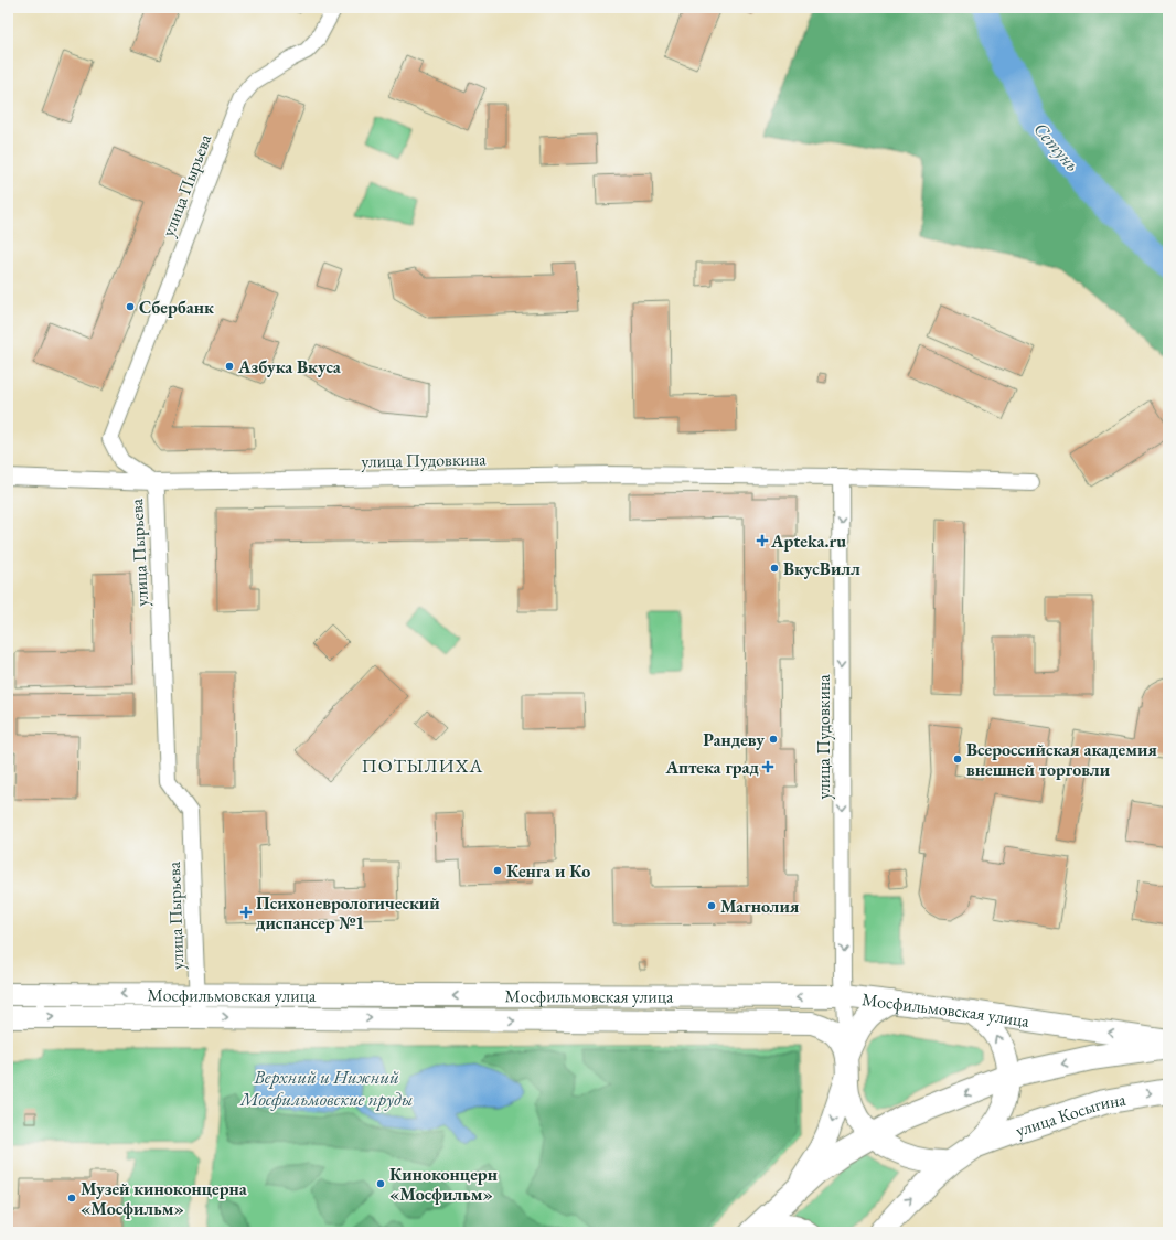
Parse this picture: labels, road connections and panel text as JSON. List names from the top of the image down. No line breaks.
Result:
{"streets":{"main road":["Мосфильмовская улица","улица Косыгина"],"street":["улица Пырьева","улица Пудовкина"]},"crossings":[["улица Пырьева","улица Пудовкина"],["улица Пырьева","Мосфильмовская улица"],["улица Пудовкина","Мосфильмовская улица"],["Мосфильмовская улица","улица Косыгина"]],"districts":["ПОТЫЛИХА"],"water":["Сетунь","Верхний и Нижний Мосфильмовские пруды"],"places":{"other":["Сбербанк","Азбука Вкуса","ВкусВилл","Рандеву","Всероссийская академия внешней торговли","Кенга и Ко","Магнолия","Киноконцерн «Мосфильм»","Музей киноконцерна «Мосфильм»"],"health":["Apteka.ru","Аптека град","Психоневрологический диспансер №1"]}}
